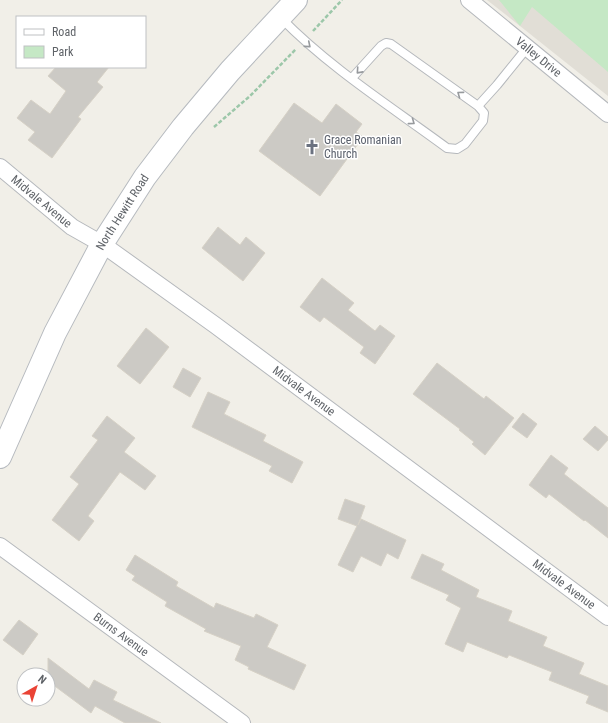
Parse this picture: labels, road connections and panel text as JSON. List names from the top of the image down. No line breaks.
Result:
{"streets":{"main road":["North Hewitt Road"],"street":["Valley Drive","Midvale Avenue","Burns Avenue"]},"crossings":[["Midvale Avenue","North Hewitt Road"]],"places":{"church":["Grace Romanian Church"]},"legend":["Road","Park"],"north":"top right"}
